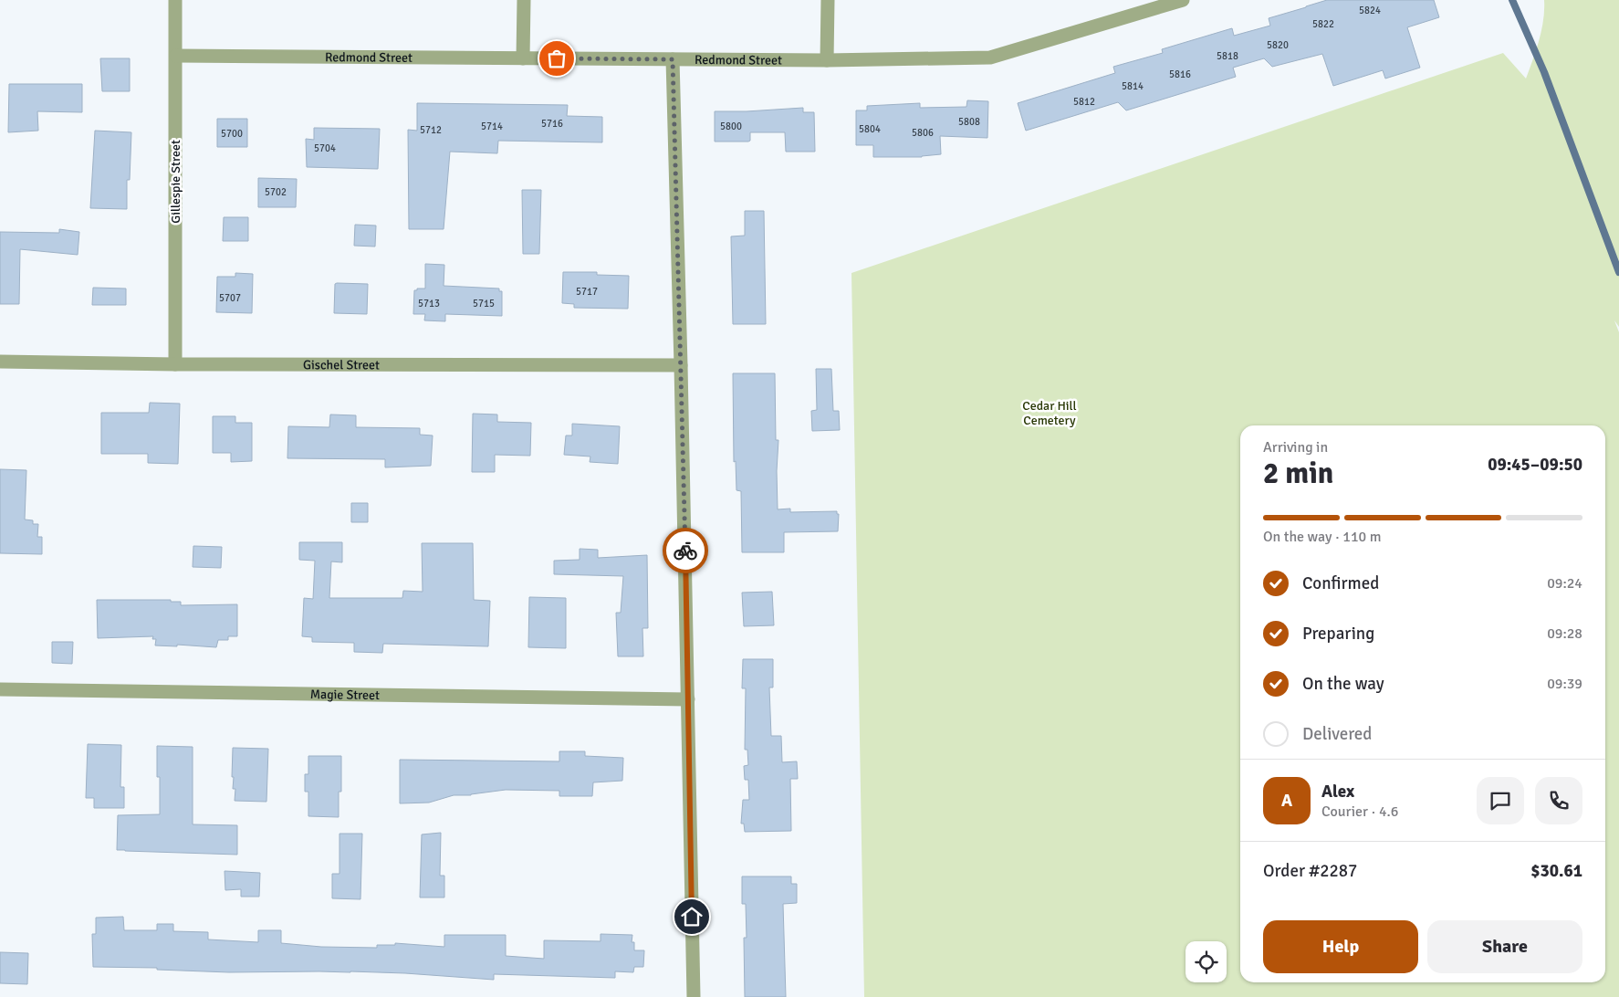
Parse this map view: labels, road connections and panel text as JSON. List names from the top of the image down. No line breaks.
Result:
{"streets":{"street":["Redmond Street","Gillespie Street","Gischel Street","Magie Street"]},"crossings":[["Redmond Street","Gillespie Street"],["Gillespie Street","Gischel Street"]],"parks":["Cedar Hill Cemetery"],"house_numbers":["5824","5822","5820","5818","5816","5814","5812","5808","5716","5714","5800","5804","5712","5806","5700","5704","5702","5717","5707","5713","5715"],"page":{"heading":["2 min","Arriving in","09:45–09:50"],"panel":["Alex","Courier · 4.6","Order #2287","$30.61"],"bar":"On the way · 110 m","list":[["Confirmed","09:24"],["Preparing","09:28"],["On the way","09:39"],"Delivered"],"round":"A","buttons":["Help","Share"]}}
